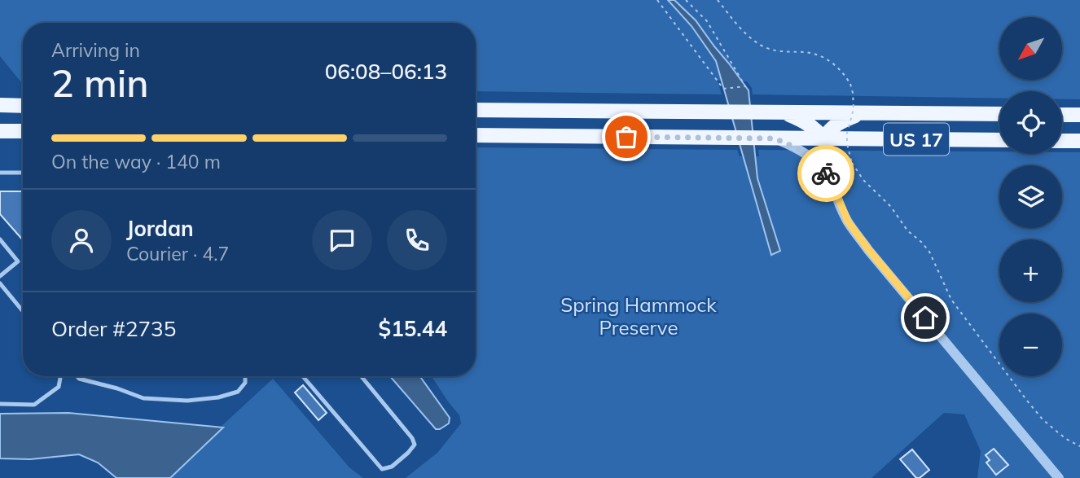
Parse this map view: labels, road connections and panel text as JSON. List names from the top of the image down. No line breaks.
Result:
{"streets":{"main road":["US 17"]},"parks":["Spring Hammock Preserve"],"north":"bottom left","page":{"map_buttons":["+","−"],"heading":["2 min","Arriving in","06:08–06:13"],"panel":["Jordan","Courier · 4.7","Order #2735","$15.44"],"bar":"On the way · 140 m"}}
